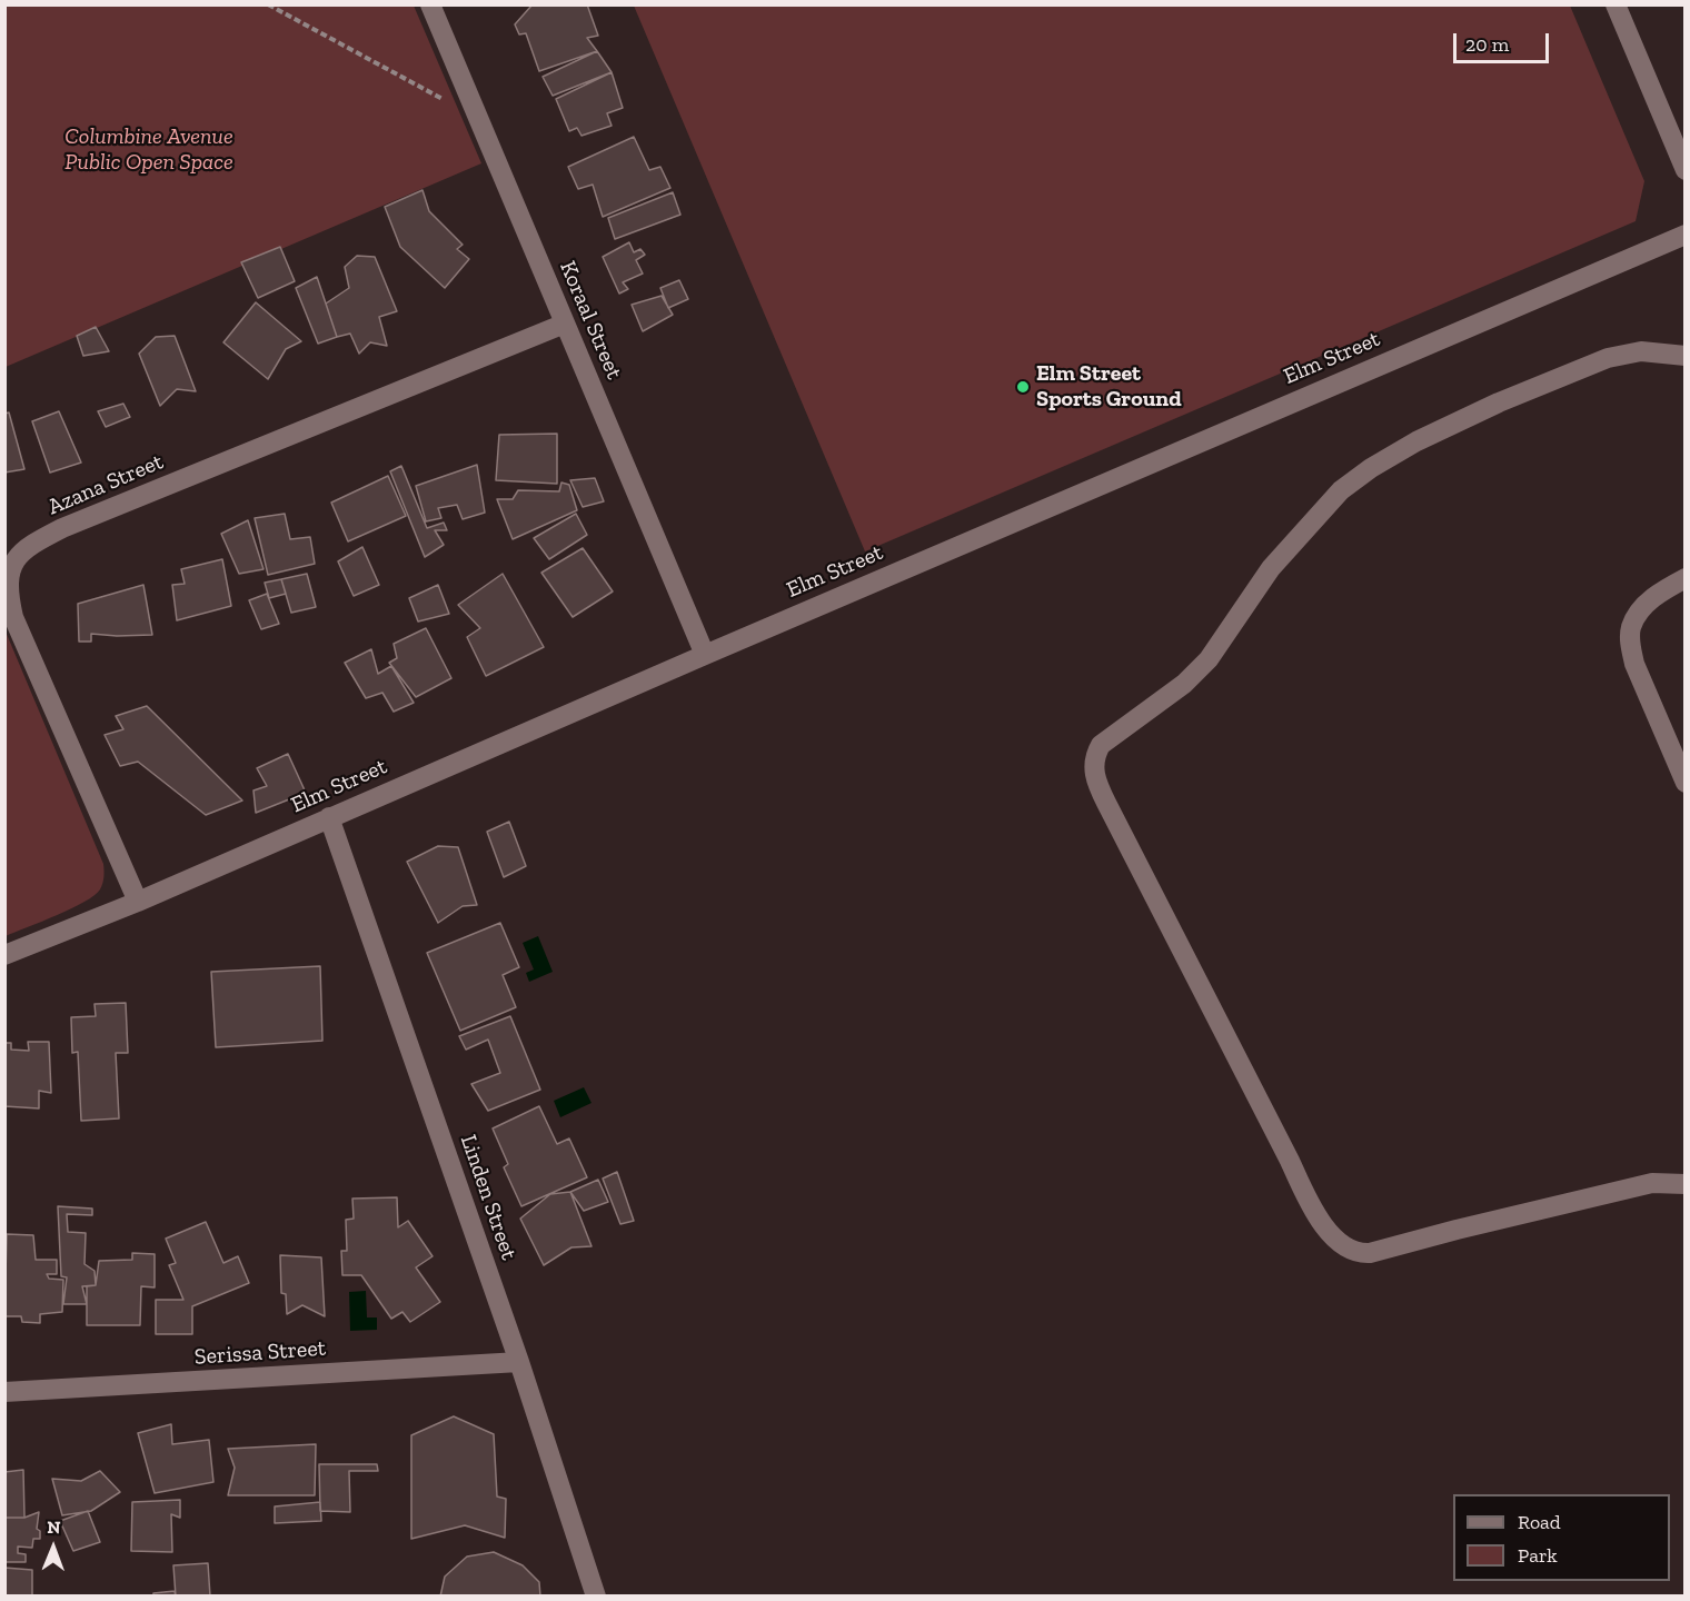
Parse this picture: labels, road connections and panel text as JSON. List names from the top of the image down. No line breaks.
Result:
{"streets":{"street":["Koraal Street","Elm Street","Azana Street","Linden Street","Serissa Street"]},"crossings":[["Koraal Street","Elm Street"],["Koraal Street","Azana Street"],["Elm Street","Azana Street"],["Elm Street","Linden Street"],["Linden Street","Serissa Street"]],"parks":["Columbine Avenue Public Open Space"],"places":["Elm Street Sports Ground"],"legend":["Road","Park"],"scale_bar":"20 m","north":"top"}
